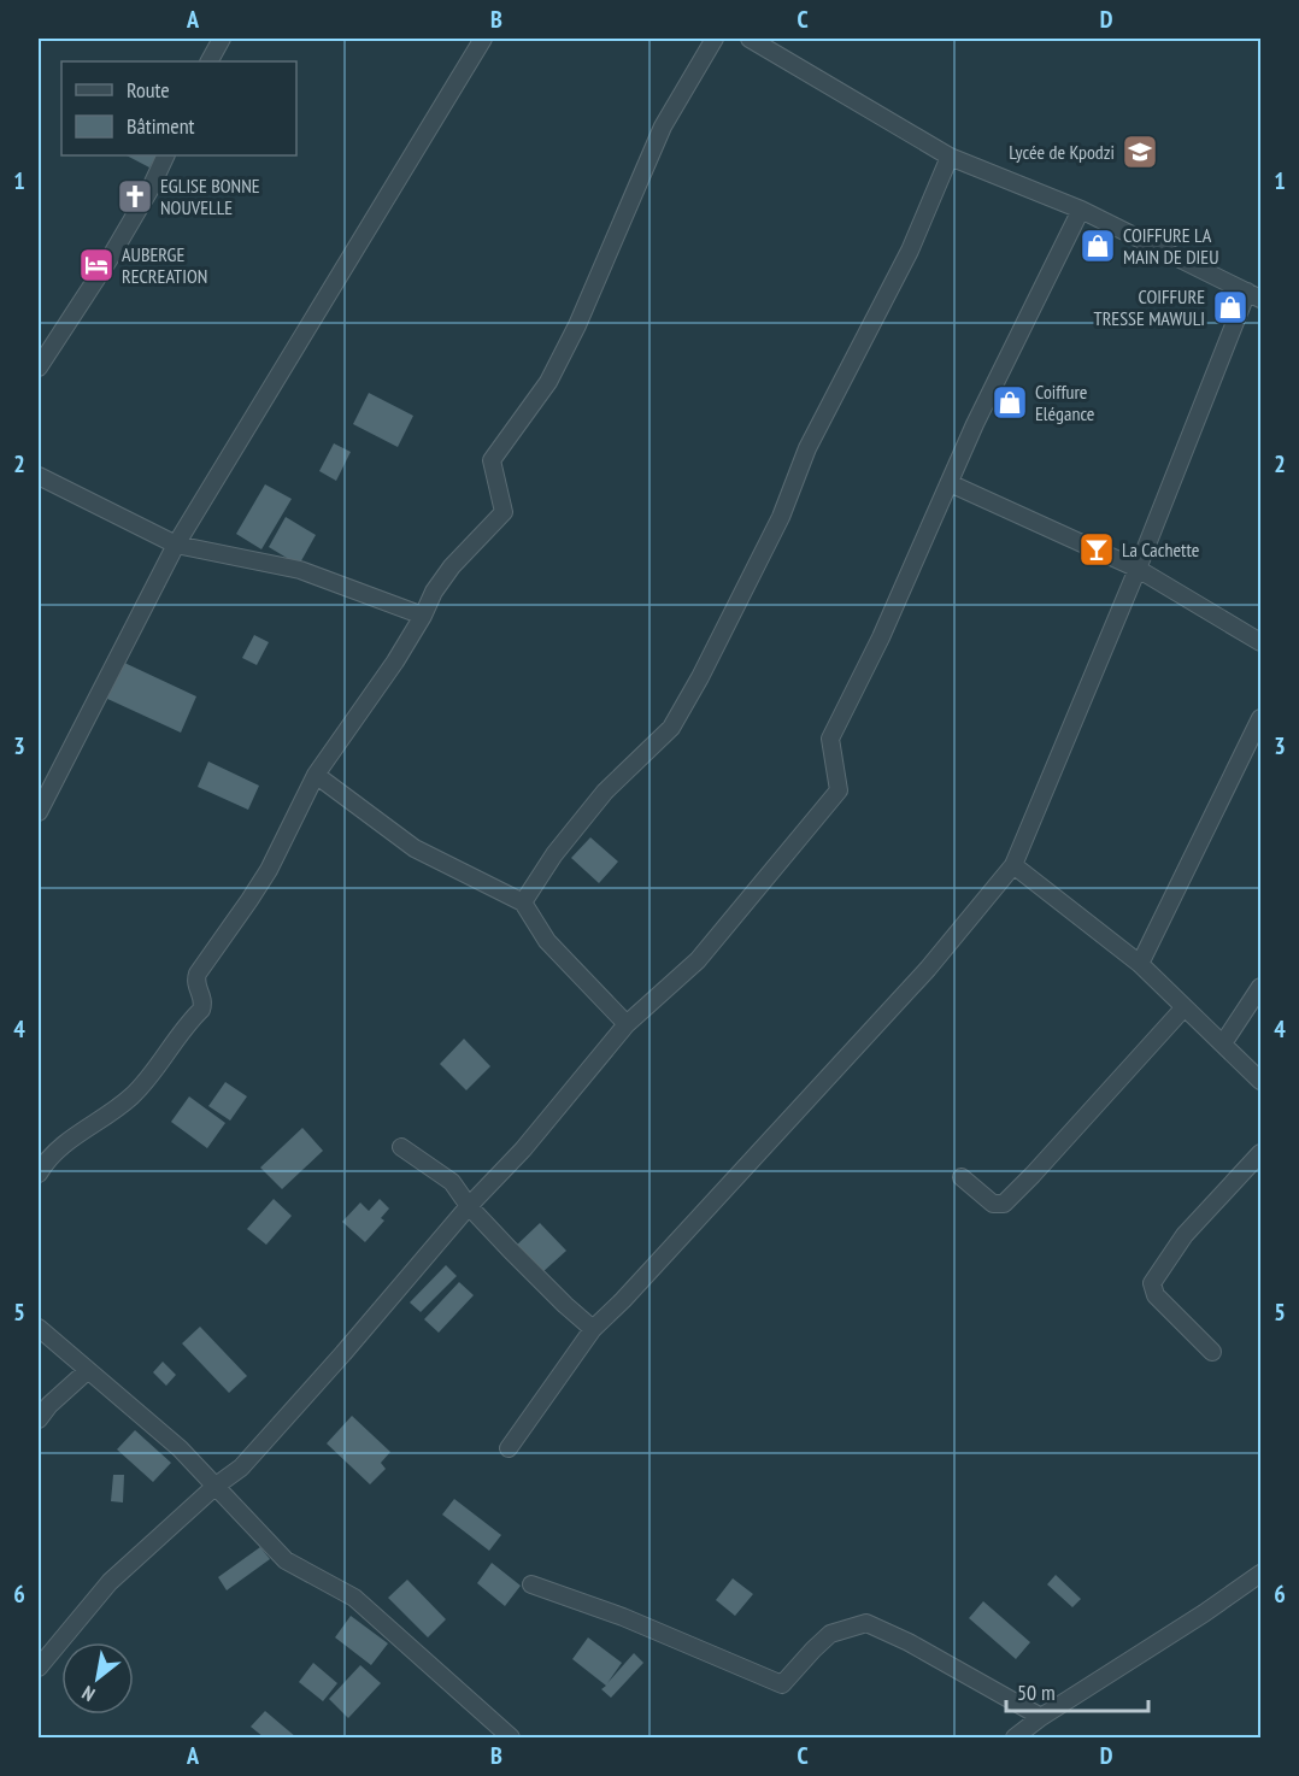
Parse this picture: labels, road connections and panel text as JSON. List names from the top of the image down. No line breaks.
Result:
{"places":{"school or university":["Lycée de Kpodzi"],"church":["EGLISE BONNE NOUVELLE"],"shop":["COIFFURE LA MAIN DE DIEU","COIFFURE TRESSE MAWULI","Coiffure Elégance"],"hotel":["AUBERGE RECREATION"],"bar":["La Cachette"]},"legend":["Route","Bâtiment"],"scale_bar":"50 m","north":"bottom left","grid":{"columns":["A","B","C","D"],"rows":["1","2","3","4","5","6"]}}
